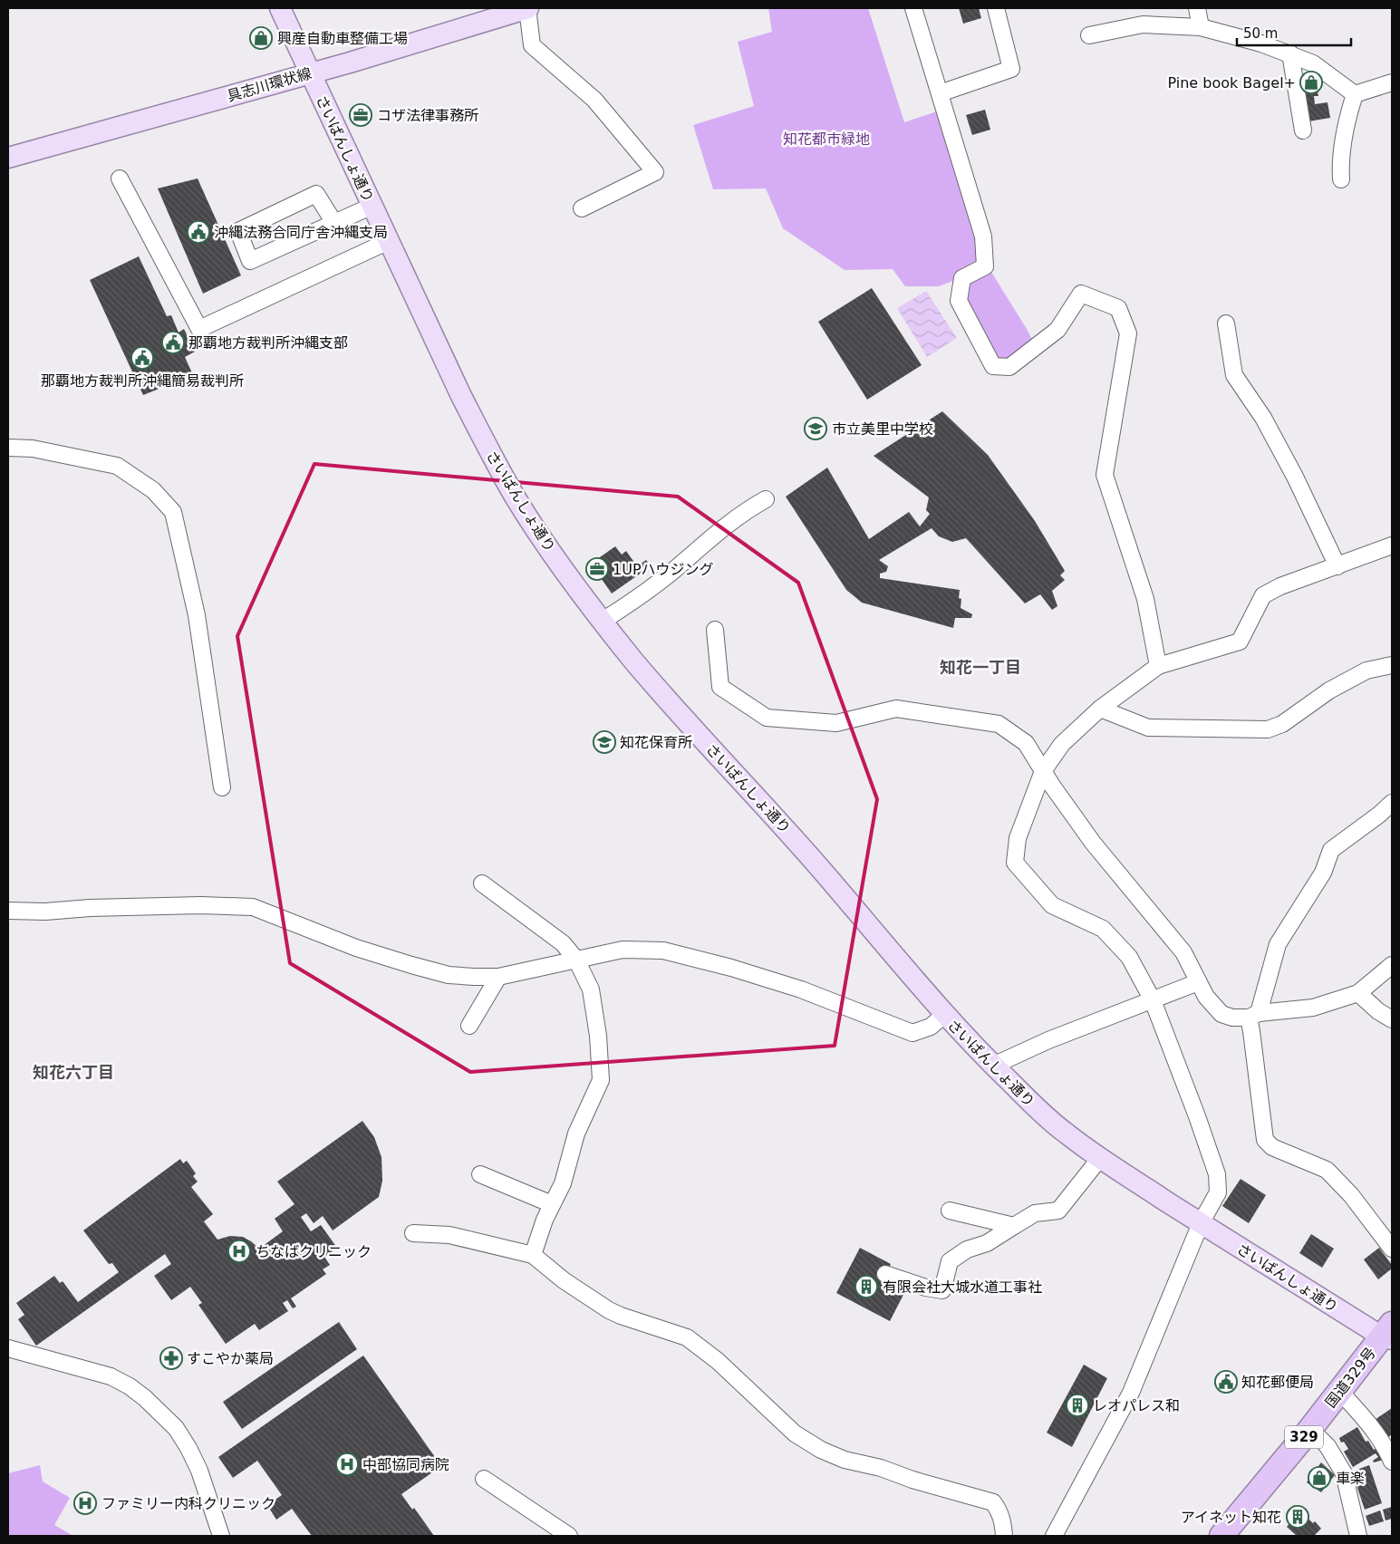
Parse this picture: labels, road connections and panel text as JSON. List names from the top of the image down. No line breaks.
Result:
{"streets":{"highway":["国道329号","329"],"main road":["具志川環状線","さいばんしょ通り"]},"crossings":[["具志川環状線","さいばんしょ通り"],["さいばんしょ通り","国道329号"]],"districts":["知花一丁目","知花六丁目"],"parks":["知花都市緑地"],"places":{"shop":["興産自動車整備工場","Pine book Bagel+","車楽"],"office":["コザ法律事務所","1UPハウジング"],"public building":["沖縄法務合同庁舎沖縄支局","那覇地方裁判所沖縄支部","那覇地方裁判所沖縄簡易裁判所","知花郵便局"],"school or university":["市立美里中学校","知花保育所"],"hospital":["ちなばクリニック","中部協同病院","ファミリー内科クリニック"],"building":["有限会社大城水道工事社","レオパレス和","アイネット知花"],"pharmacy":["すこやか薬局"]},"scale_bar":"50 m"}
